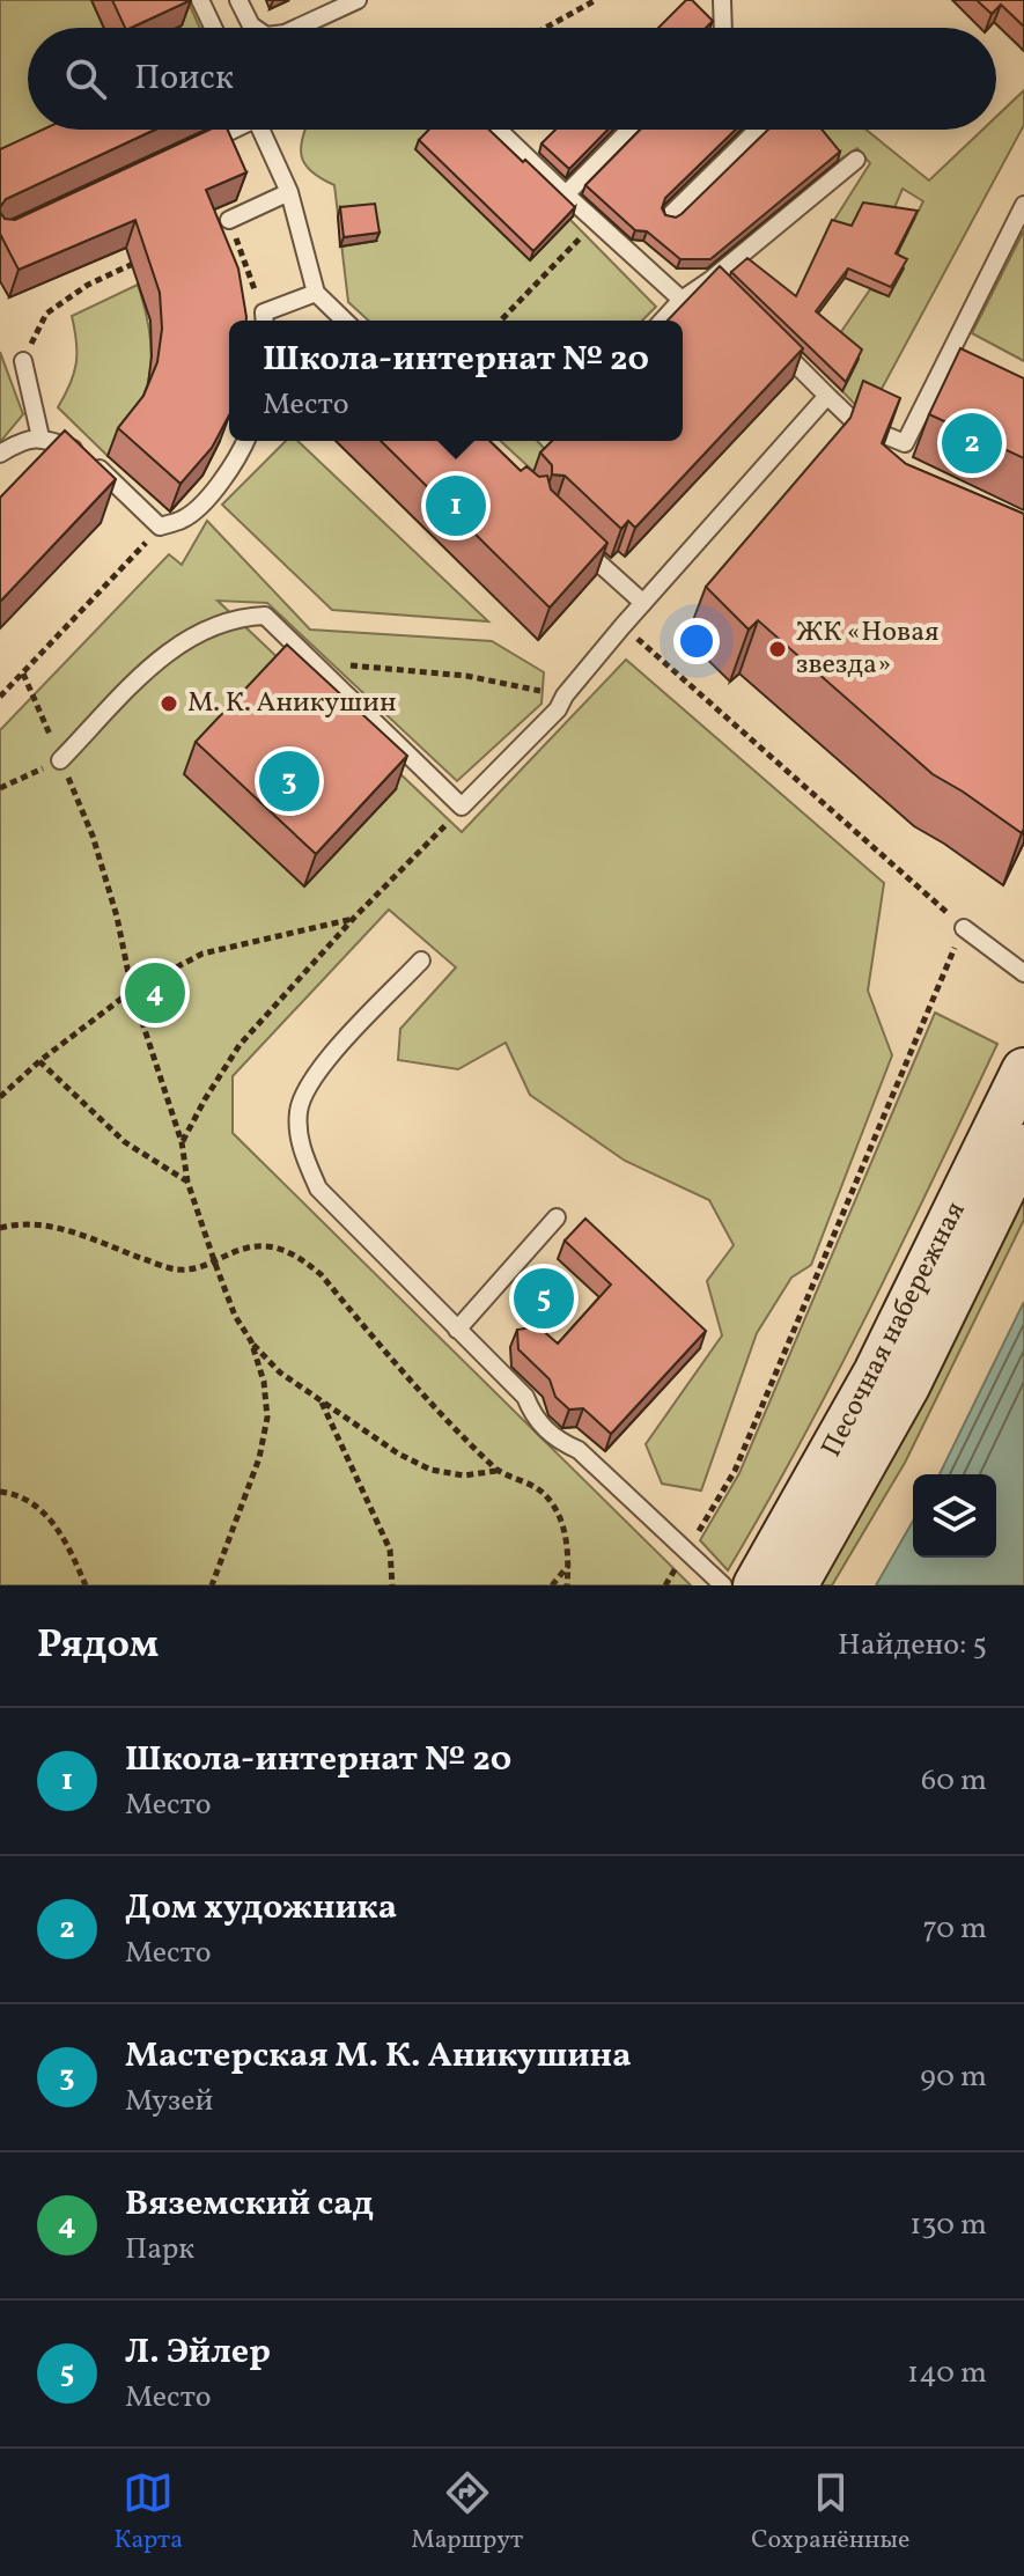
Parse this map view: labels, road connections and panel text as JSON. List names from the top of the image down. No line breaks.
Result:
{"streets":{"main road":["Песочная набережная"]},"places":["ЖК «Новая звезда»","М. К. Аникушин"],"page":{"search":"Поиск","popup":["Школа-интернат № 20","Место"],"pins":["2","1","3","4","5"],"heading":["Рядом","Найдено: 5"],"list":[{"mark":"1","name":"Школа-интернат № 20","note":"Место","value":"60 m"},{"mark":"2","name":"Дом художника","note":"Место","value":"70 m"},{"mark":"3","name":"Мастерская М. К. Аникушина","note":"Музей","value":"90 m"},{"mark":"4","name":"Вяземский сад","note":"Парк","value":"130 m"},{"mark":"5","name":"Л. Эйлер","note":"Место","value":"140 m"}],"nav":["Карта","Маршрут","Сохранённые"]}}
